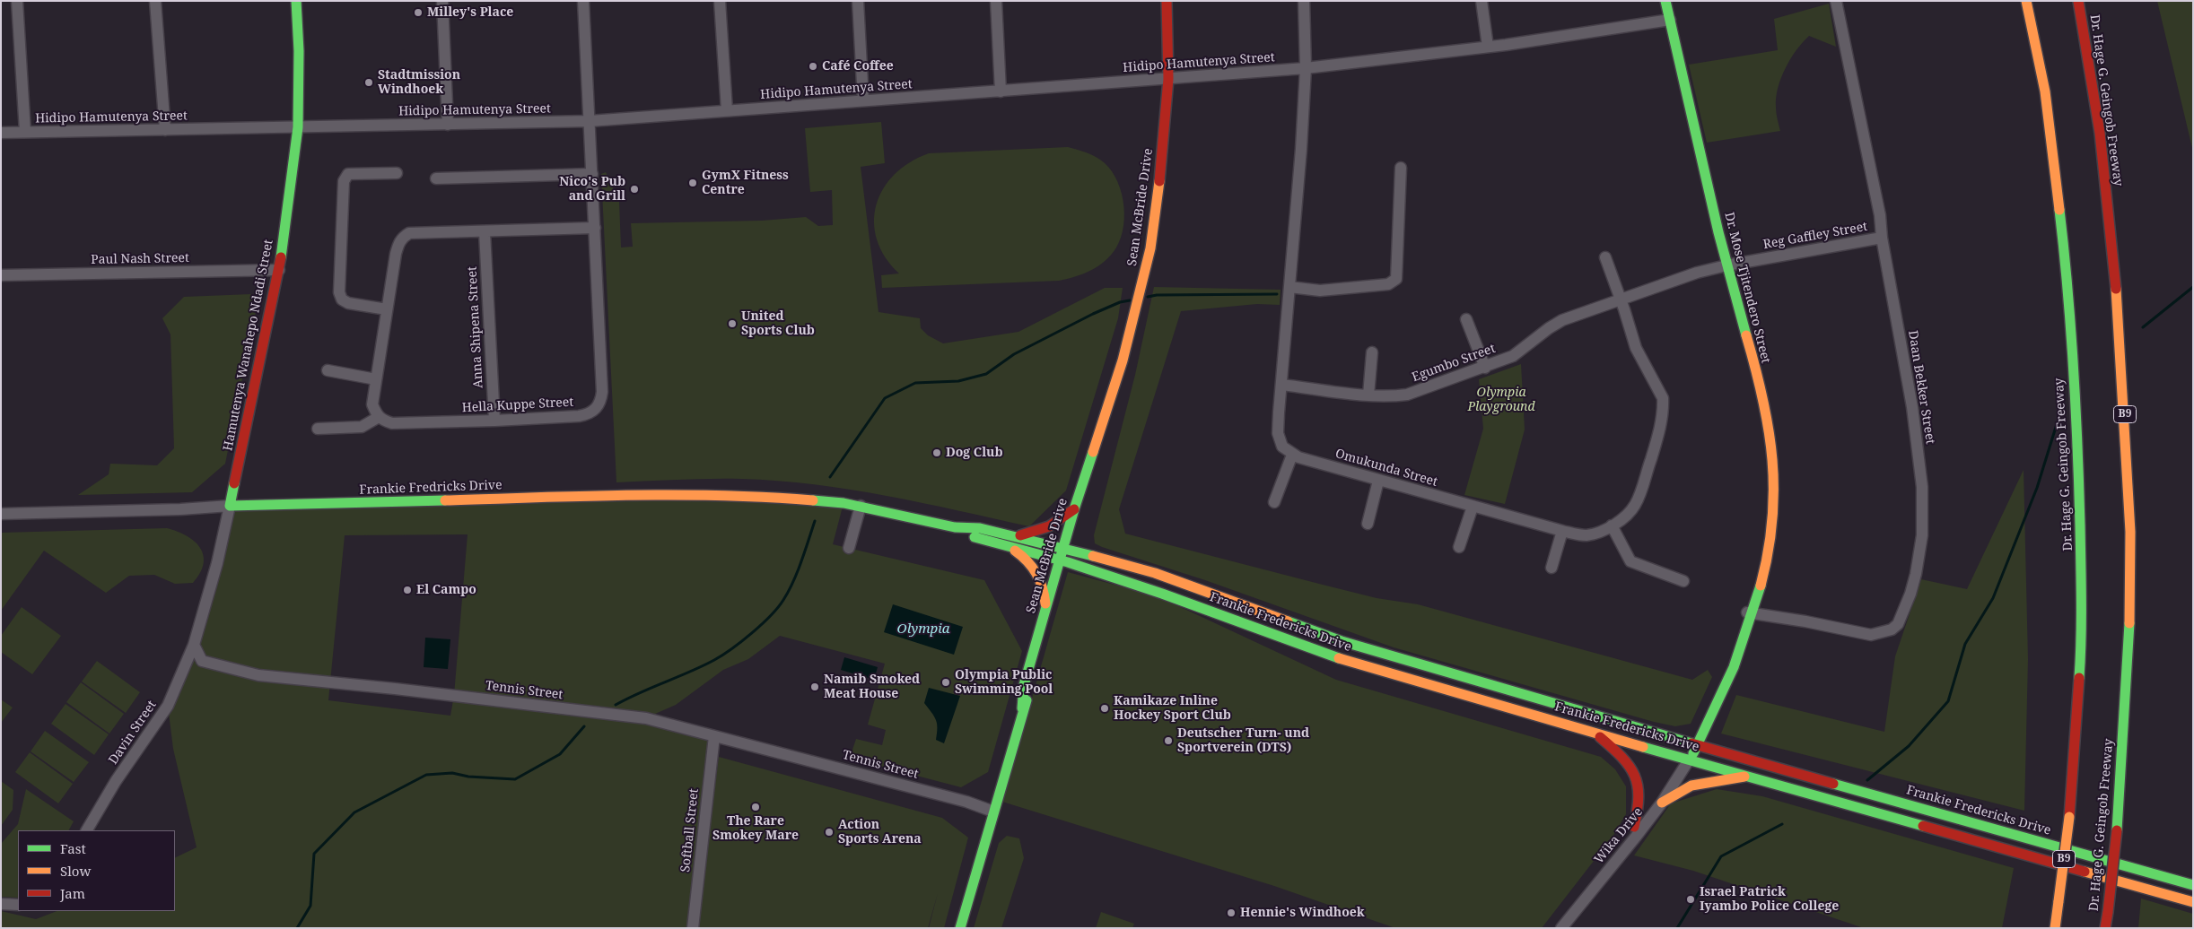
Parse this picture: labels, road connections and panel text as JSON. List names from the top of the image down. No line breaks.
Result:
{"streets":{"main road":["Dr. Hage G. Geingob Freeway","Sean McBride Drive","Dr. Mose Tjitendero Street","Hamutenya Wanahepo Ndadi Street","B9","Frankie Fredricks Drive","Frankie Fredericks Drive"],"street":["Hidipo Hamutenya Street","Reg Gaffley Street","Paul Nash Street","Anna Shipena Street","Egumbo Street","Daan Bekker Street","Hella Kuppe Street","Omukunda Street","Tennis Street","Davin Street","Softball Street","Wika Drive"]},"crossings":[["Hidipo Hamutenya Street","Sean McBride Drive"],["Hidipo Hamutenya Street","Dr. Mose Tjitendero Street"],["Hidipo Hamutenya Street","Hamutenya Wanahepo Ndadi Street"],["Hidipo Hamutenya Street","Hella Kuppe Street"],["Sean McBride Drive","Frankie Fredricks Drive"],["Sean McBride Drive","Frankie Fredericks Drive"],["Sean McBride Drive","Tennis Street"],["Reg Gaffley Street","Dr. Mose Tjitendero Street"],["Reg Gaffley Street","Egumbo Street"],["Reg Gaffley Street","Daan Bekker Street"],["Paul Nash Street","Hamutenya Wanahepo Ndadi Street"],["Dr. Mose Tjitendero Street","Egumbo Street"],["Dr. Mose Tjitendero Street","Daan Bekker Street"],["Dr. Mose Tjitendero Street","Frankie Fredericks Drive"],["Dr. Mose Tjitendero Street","Wika Drive"],["Anna Shipena Street","Hella Kuppe Street"],["Hamutenya Wanahepo Ndadi Street","Frankie Fredricks Drive"],["Egumbo Street","Omukunda Street"],["Frankie Fredricks Drive","Frankie Fredericks Drive"],["Frankie Fredericks Drive","Wika Drive"],["Tennis Street","Davin Street"],["Tennis Street","Softball Street"]],"water":["Olympia"],"parks":["Olympia Playground"],"places":["Milley's Place","Café Coffee","Stadtmission Windhoek","GymX Fitness Centre","Nico's Pub and Grill","United Sports Club","Dog Club","El Campo","Olympia Public Swimming Pool","Namib Smoked Meat House","Kamikaze Inline Hockey Sport Club","Deutscher Turn- und Sportverein (DTS)","The Rare Smokey Mare","Action Sports Arena","Israel Patrick Iyambo Police College","Hennie's Windhoek"],"legend":["Fast","Slow","Jam"]}
